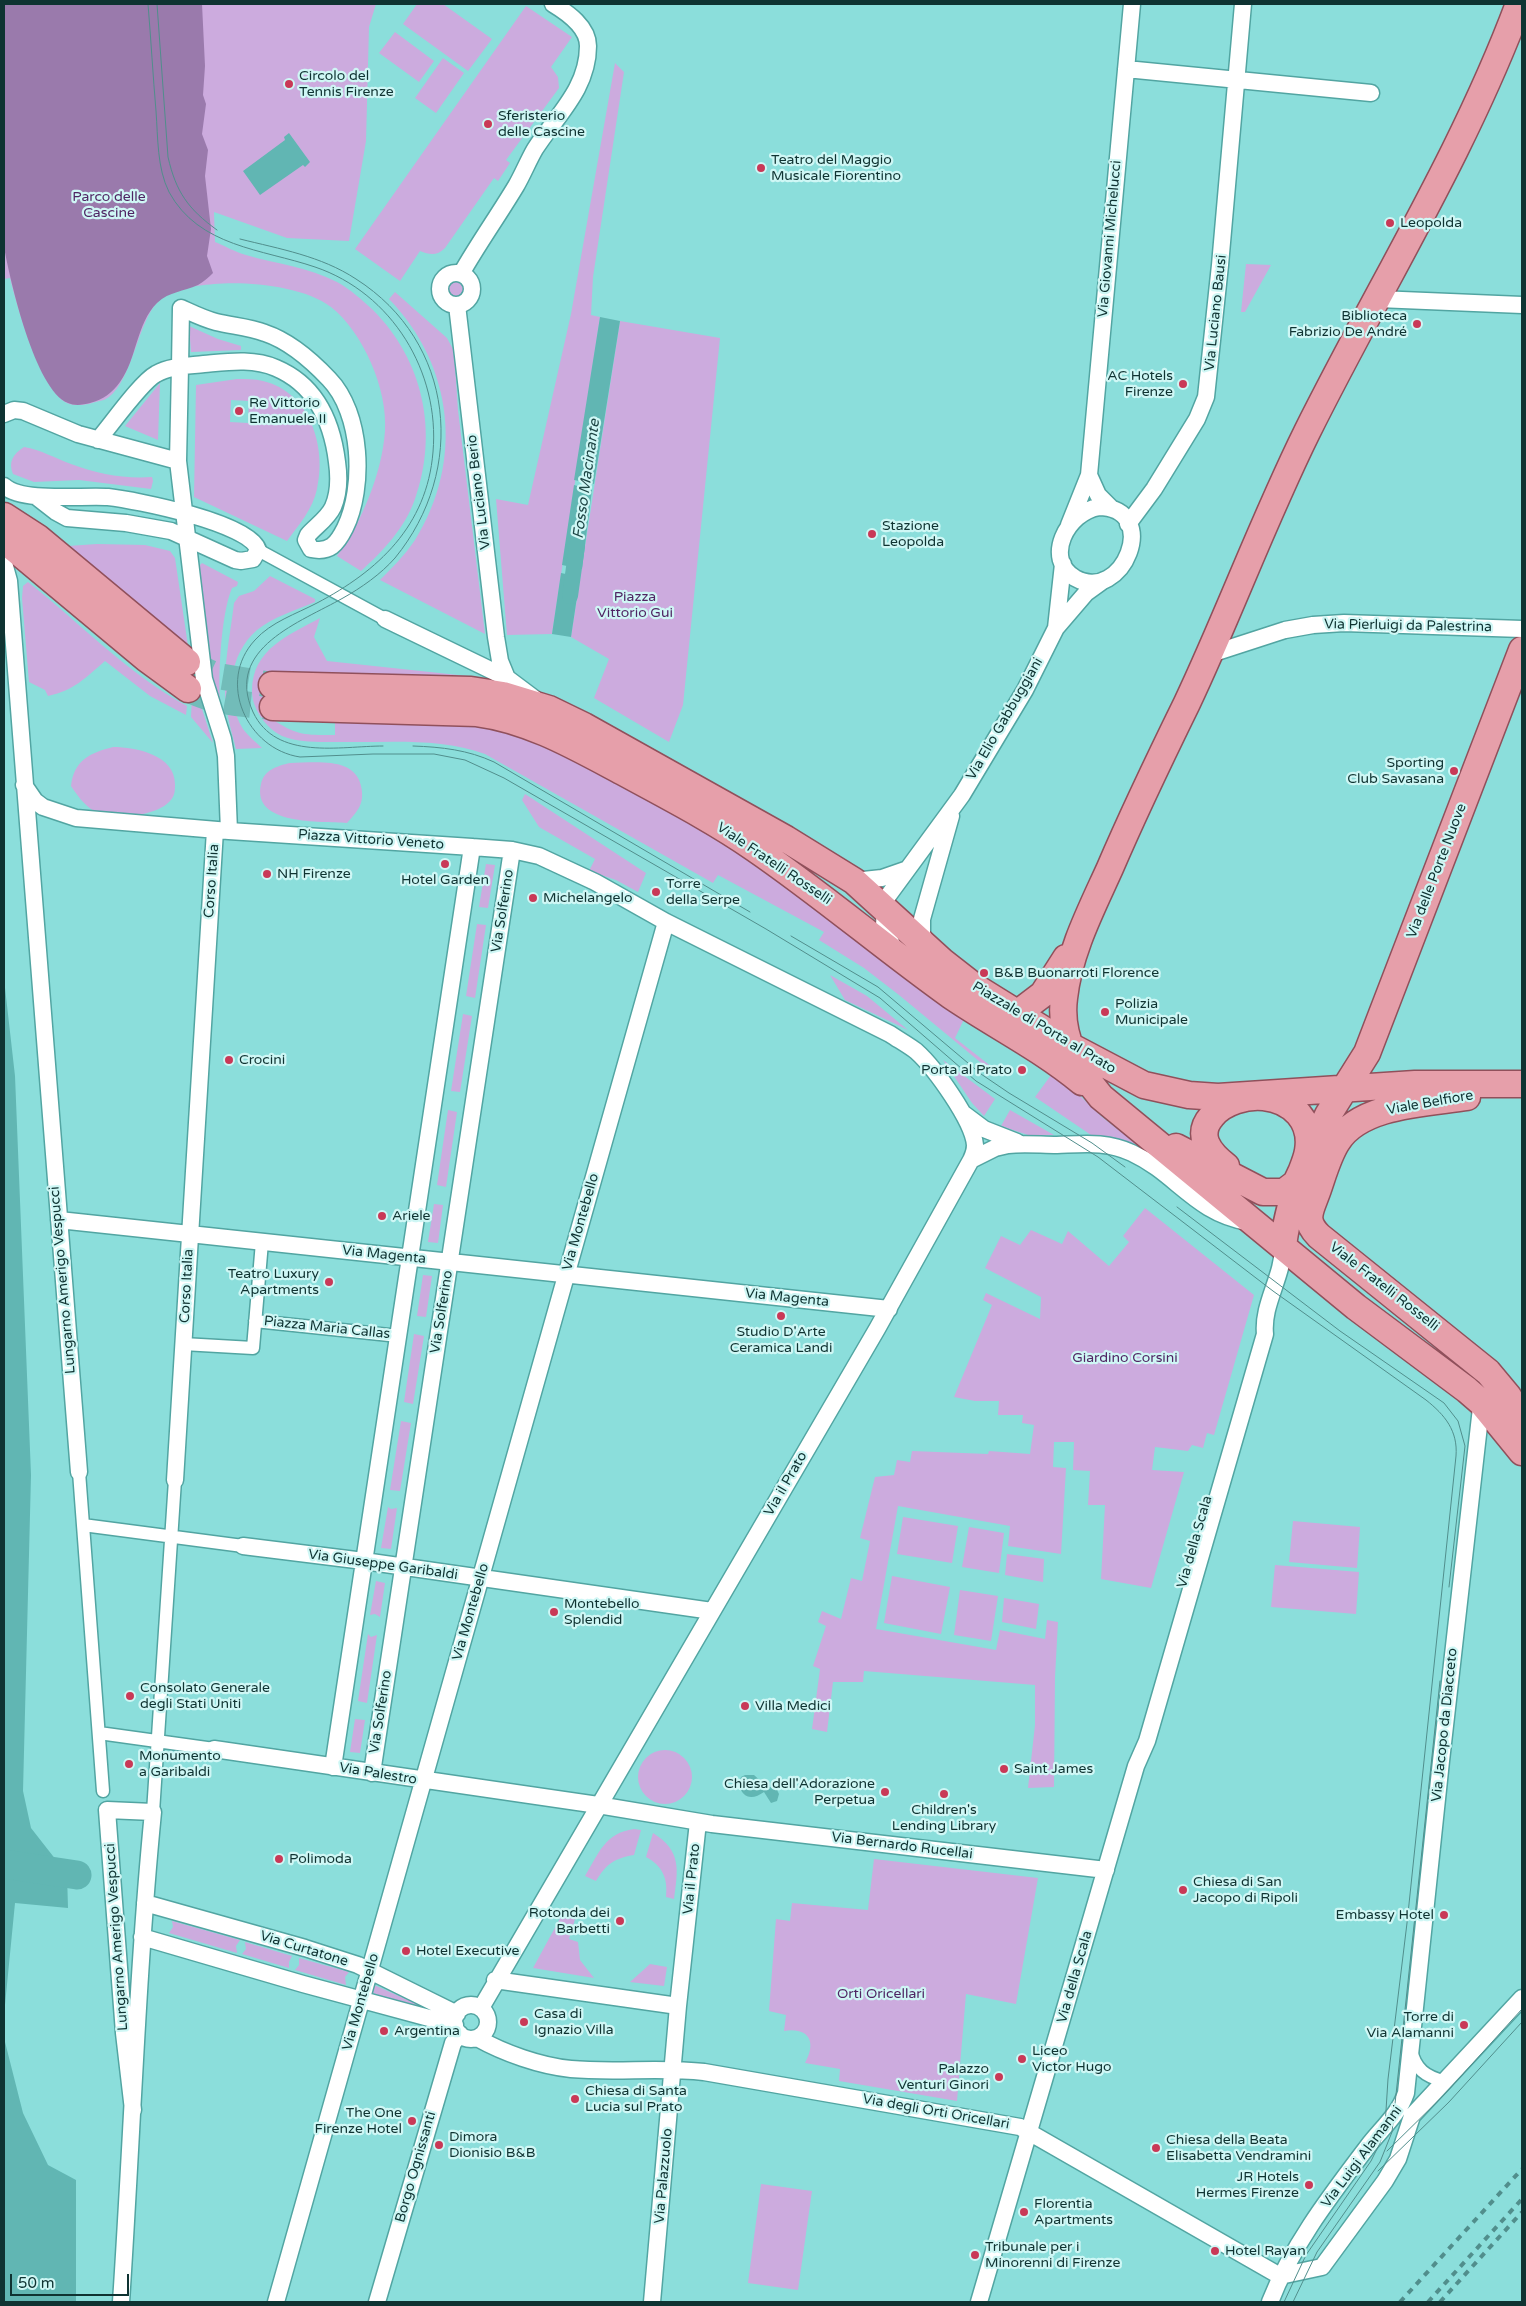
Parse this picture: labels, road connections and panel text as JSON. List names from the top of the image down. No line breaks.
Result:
{"streets":{"main road":["Viale Fratelli Rosselli","Via delle Porte Nuove","Piazzale di Porta al Prato","Viale Belfiore"],"street":["Via Giovanni Michelucci","Via Luciano Bausi","Via Luciano Berio","Via Pierluigi da Palestrina","Via Elio Gabbuggiani","Piazza Vittorio Veneto","Corso Italia","Via Solferino","Via Montebello","Via Magenta","Lungarno Amerigo Vespucci","Piazza Maria Callas","Via il Prato","Via della Scala","Via Giuseppe Garibaldi","Via Jacopo da Diacceto","Via Palestro","Via Bernardo Rucellai","Via Curtatone","Via degli Orti Oricellari","Via Luigi Alamanni","Borgo Ognissanti","Via Palazzuolo"]},"crossings":[["Via Giovanni Michelucci","Via Luciano Bausi"],["Via Giovanni Michelucci","Via Elio Gabbuggiani"],["Via Luciano Bausi","Via Elio Gabbuggiani"],["Via Elio Gabbuggiani","Viale Fratelli Rosselli"],["Piazza Vittorio Veneto","Corso Italia"],["Piazza Vittorio Veneto","Via Solferino"],["Piazza Vittorio Veneto","Lungarno Amerigo Vespucci"],["Viale Fratelli Rosselli","Piazzale di Porta al Prato"],["Viale Fratelli Rosselli","Viale Belfiore"],["Viale Fratelli Rosselli","Via Jacopo da Diacceto"],["Via delle Porte Nuove","Piazzale di Porta al Prato"],["Via delle Porte Nuove","Viale Belfiore"],["Corso Italia","Via Magenta"],["Corso Italia","Lungarno Amerigo Vespucci"],["Corso Italia","Piazza Maria Callas"],["Corso Italia","Via Giuseppe Garibaldi"],["Corso Italia","Via Palestro"],["Via Solferino","Via Magenta"],["Via Solferino","Via Giuseppe Garibaldi"],["Via Solferino","Via Palestro"],["Piazzale di Porta al Prato","Viale Belfiore"],["Via Montebello","Via Magenta"],["Via Montebello","Via Giuseppe Garibaldi"],["Via Montebello","Via Palestro"],["Via Montebello","Via Curtatone"],["Via Magenta","Lungarno Amerigo Vespucci"],["Via Magenta","Piazza Maria Callas"],["Via Magenta","Via il Prato"],["Lungarno Amerigo Vespucci","Via Giuseppe Garibaldi"],["Lungarno Amerigo Vespucci","Via Palestro"],["Lungarno Amerigo Vespucci","Via Curtatone"],["Via il Prato","Via Giuseppe Garibaldi"],["Via il Prato","Via Palestro"],["Via il Prato","Via Bernardo Rucellai"],["Via il Prato","Via Curtatone"],["Via il Prato","Via degli Orti Oricellari"],["Via il Prato","Borgo Ognissanti"],["Via il Prato","Via Palazzuolo"],["Via della Scala","Via Bernardo Rucellai"],["Via della Scala","Via degli Orti Oricellari"],["Via Jacopo da Diacceto","Via Luigi Alamanni"],["Via Curtatone","Via degli Orti Oricellari"],["Via Curtatone","Borgo Ognissanti"],["Via degli Orti Oricellari","Via Luigi Alamanni"],["Via degli Orti Oricellari","Borgo Ognissanti"],["Via degli Orti Oricellari","Via Palazzuolo"]],"water":["Fosso Macinante"],"parks":["Parco delle Cascine","Piazza Vittorio Gui","Giardino Corsini","Orti Oricellari"],"places":["Circolo del Tennis Firenze","Sferisterio delle Cascine","Teatro del Maggio Musicale Fiorentino","Leopolda","Biblioteca Fabrizio De André","AC Hotels Firenze","Re Vittorio Emanuele II","Stazione Leopolda","Sporting Club Savasana","Hotel Garden","NH Firenze","Torre della Serpe","Michelangelo","B&B Buonarroti Florence","Polizia Municipale","Crocini","Porta al Prato","Ariele","Teatro Luxury Apartments","Studio D'Arte Ceramica Landi","Montebello Splendid","Consolato Generale degli Stati Uniti","Villa Medici","Monumento a Garibaldi","Saint James","Chiesa dell'Adorazione Perpetua","Children's Lending Library","Polimoda","Chiesa di San Jacopo di Ripoli","Embassy Hotel","Rotonda dei Barbetti","Hotel Executive","Casa di Ignazio Villa","Torre di Via Alamanni","Argentina","Liceo Victor Hugo","Palazzo Venturi Ginori","Chiesa di Santa Lucia sul Prato","The One Firenze Hotel","Dimora Dionisio B&B","Chiesa della Beata Elisabetta Vendramini","JR Hotels Hermes Firenze","Florentia Apartments","Hotel Rayan","Tribunale per i Minorenni di Firenze"],"scale_bar":"50 m"}
